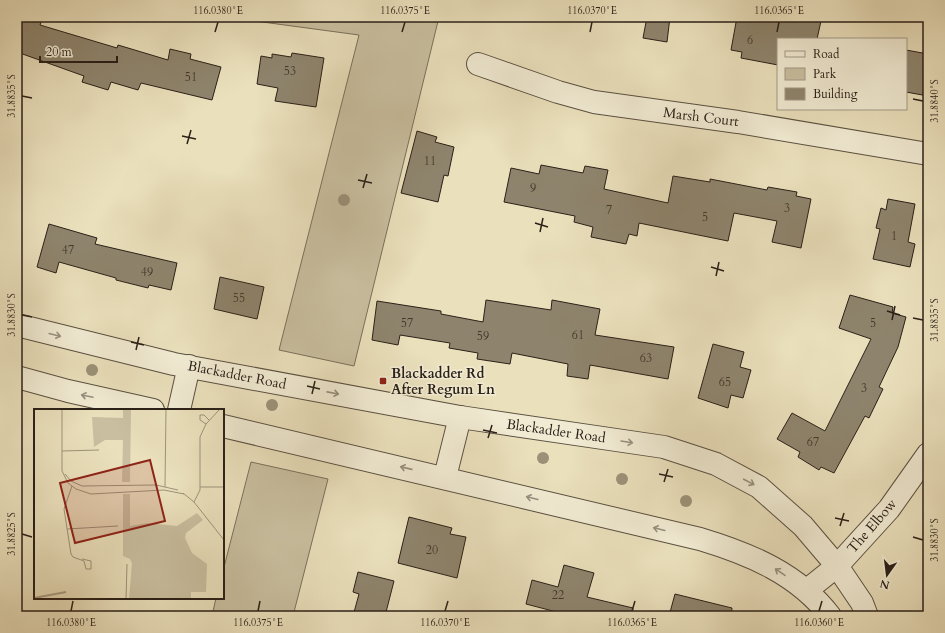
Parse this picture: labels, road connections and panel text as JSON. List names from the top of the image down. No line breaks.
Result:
{"streets":{"street":["Marsh Court","Blackadder Road","The Elbow"]},"crossings":[["Blackadder Road","The Elbow"]],"places":{"transit":["Blackadder Rd After Regum Ln"]},"house_numbers":["6","53","51","11","9","3","7","5","1","47","49","55","57","5","61","59","63","65","3","67","20","22"],"legend":["Road","Park","Building"],"scale_bar":"20 m","north":"bottom","coordinates":["116.0380°E","116.0375°E","116.0370°E","116.0365°E","31.8835°S","31.8840°S","31.8830°S","31.8825°S","116.0360°E"]}
